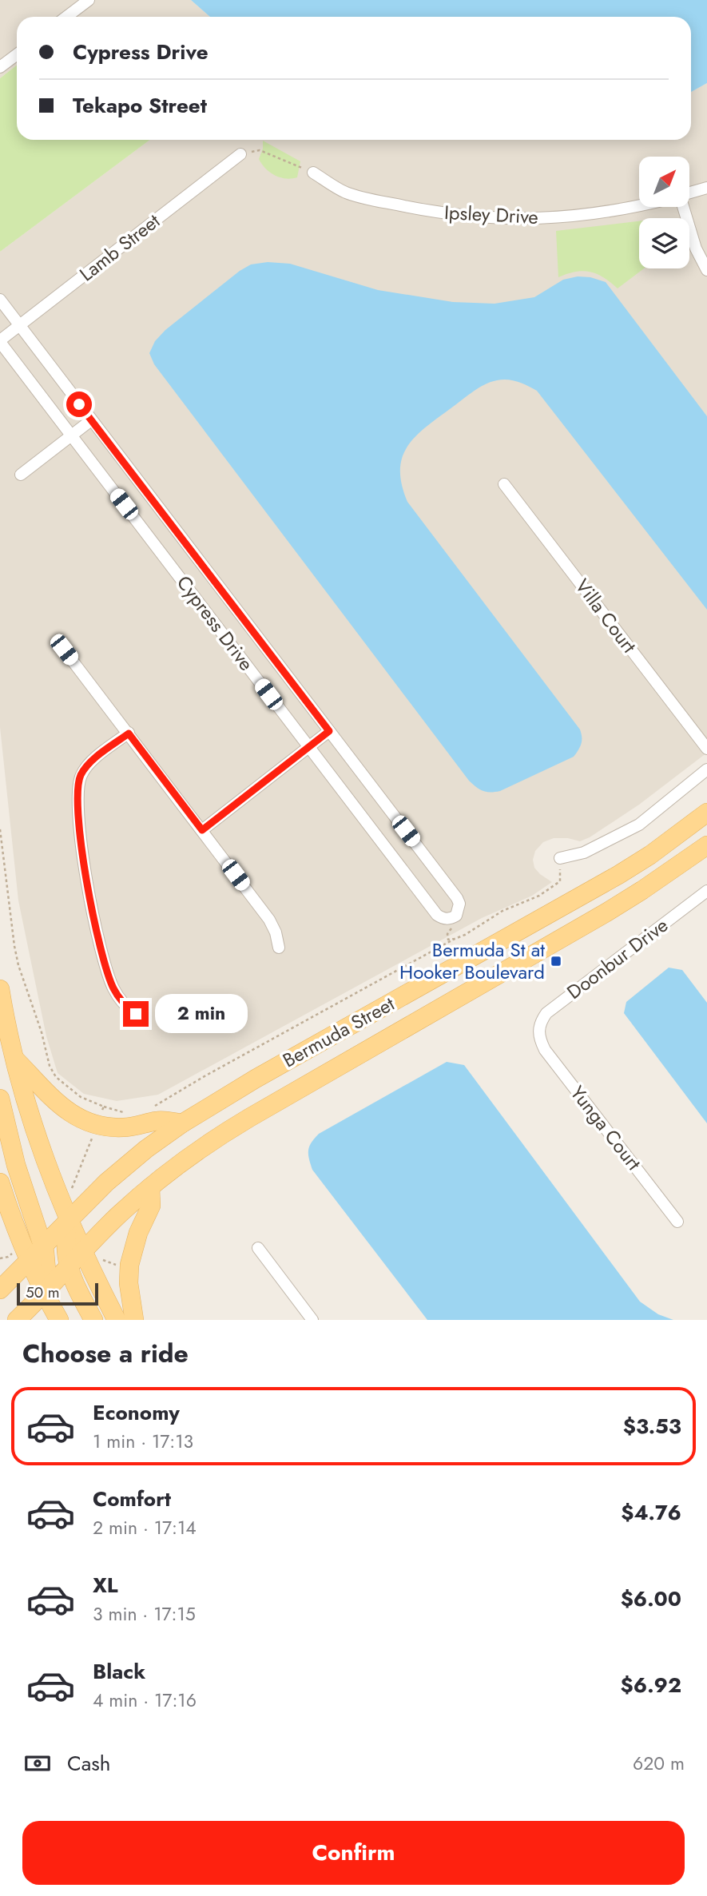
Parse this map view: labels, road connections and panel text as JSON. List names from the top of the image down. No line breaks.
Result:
{"streets":{"main road":["Bermuda Street"],"street":["Ipsley Drive","Lamb Street","Villa Court","Cypress Drive","Doonbur Drive","Yunga Court"]},"crossings":[["Lamb Street","Cypress Drive"],["Doonbur Drive","Yunga Court"]],"places":{"transit":["Bermuda St at Hooker Boulevard"]},"scale_bar":"50 m","north":"top right","page":{"banner":["Cypress Drive","Tekapo Street"],"bubble":"2 min","scale":"50 m","heading":"Choose a ride","list":[{"name":"Economy","note":"1 min · 17:13","value":"$3.53"},{"name":"Comfort","note":"2 min · 17:14","value":"$4.76"},{"name":"XL","note":"3 min · 17:15","value":"$6.00"},{"name":"Black","note":"4 min · 17:16","value":"$6.92"}],"pay":["Cash","620 m"],"buttons":"Confirm"}}
